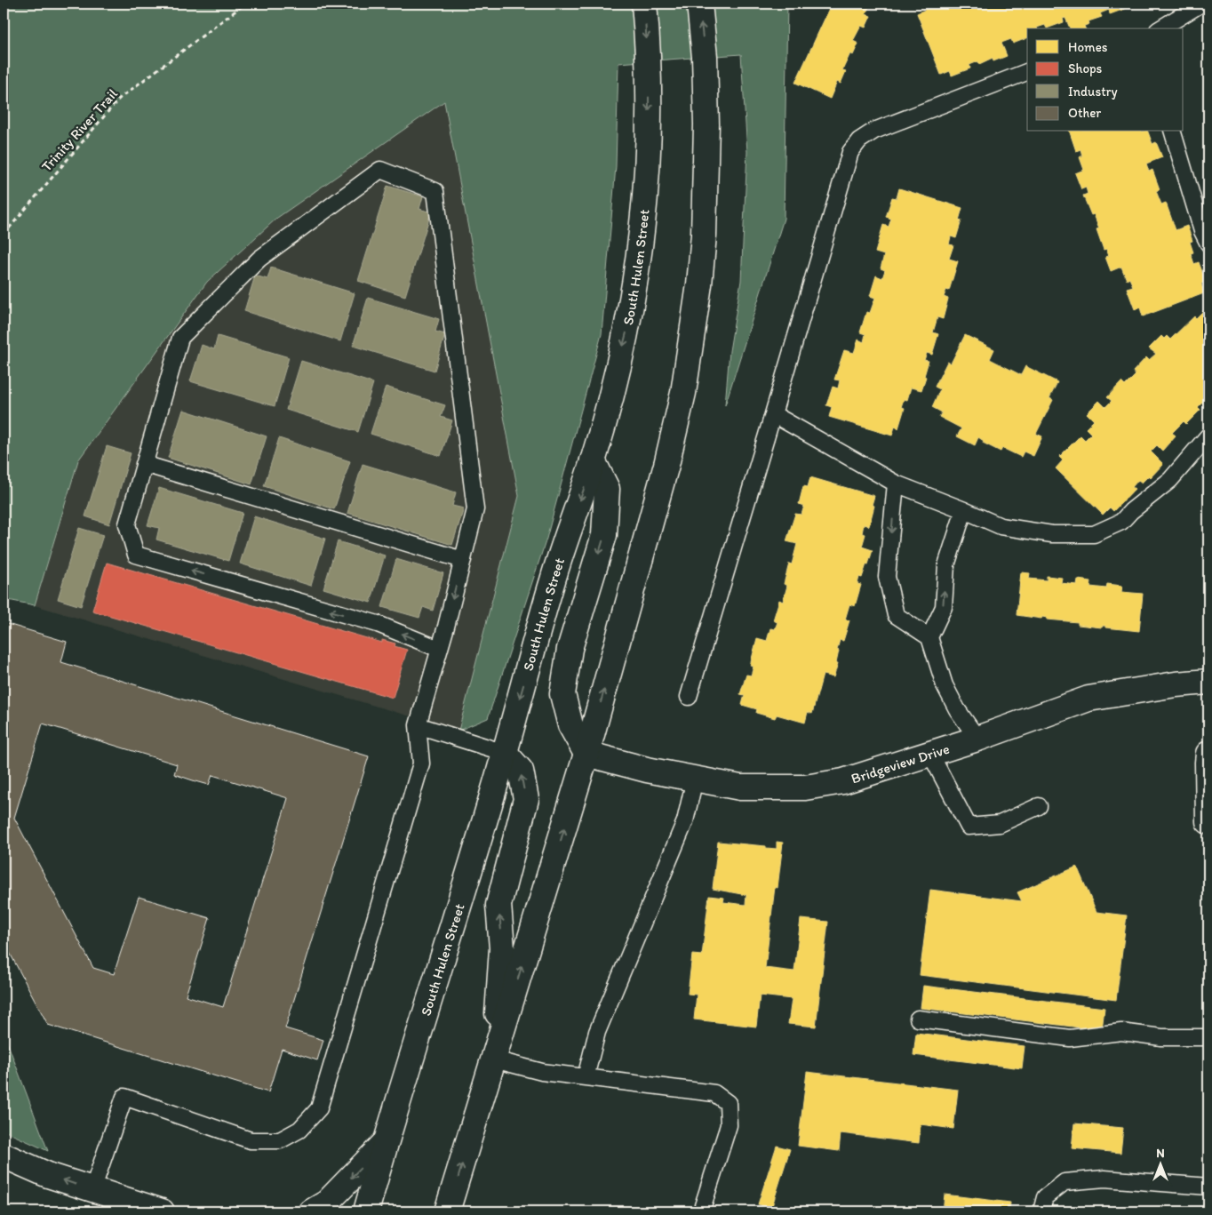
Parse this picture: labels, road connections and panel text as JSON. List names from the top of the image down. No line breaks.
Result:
{"streets":{"main road":["South Hulen Street","Bridgeview Drive"],"path":["Trinity River Trail"]},"legend":["Homes","Shops","Industry","Other"],"north":"top"}
